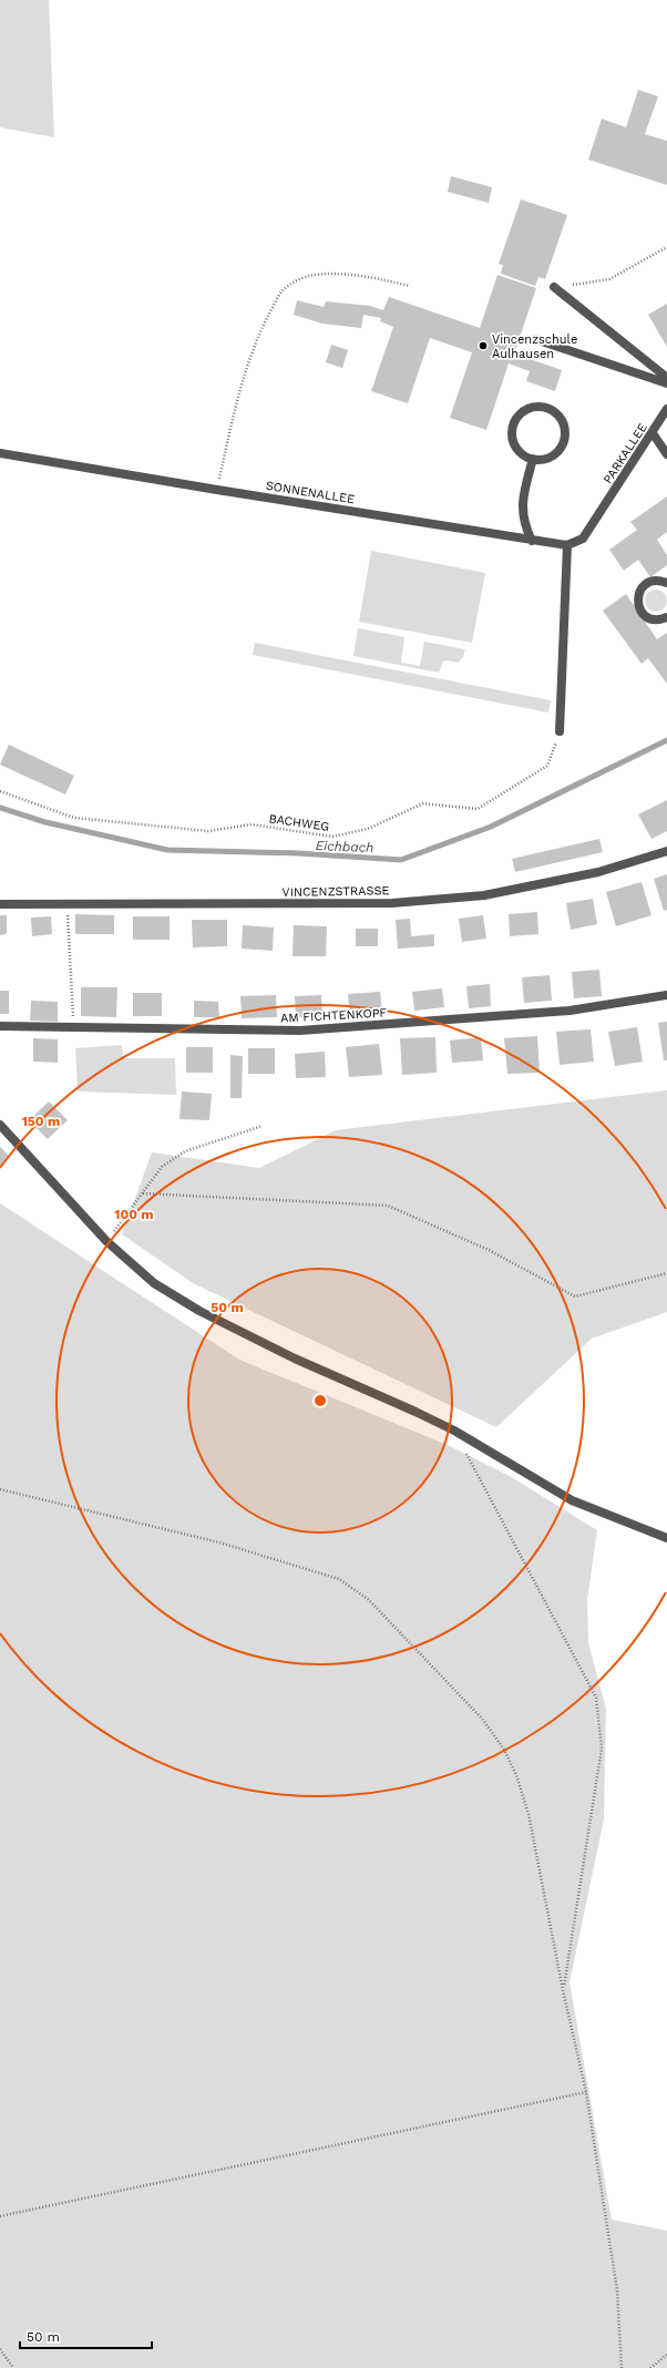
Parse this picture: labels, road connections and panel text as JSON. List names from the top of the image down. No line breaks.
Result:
{"streets":{"street":["PARKALLEE","SONNENALLEE","VINCENZSTRASSE","AM FICHTENKOPF"],"path":["BACHWEG"]},"crossings":[["PARKALLEE","SONNENALLEE"]],"water":["Eichbach"],"places":["Vincenzschule Aulhausen"],"scale_bar":"50 m","rings":["150 m","100 m","50 m"]}
